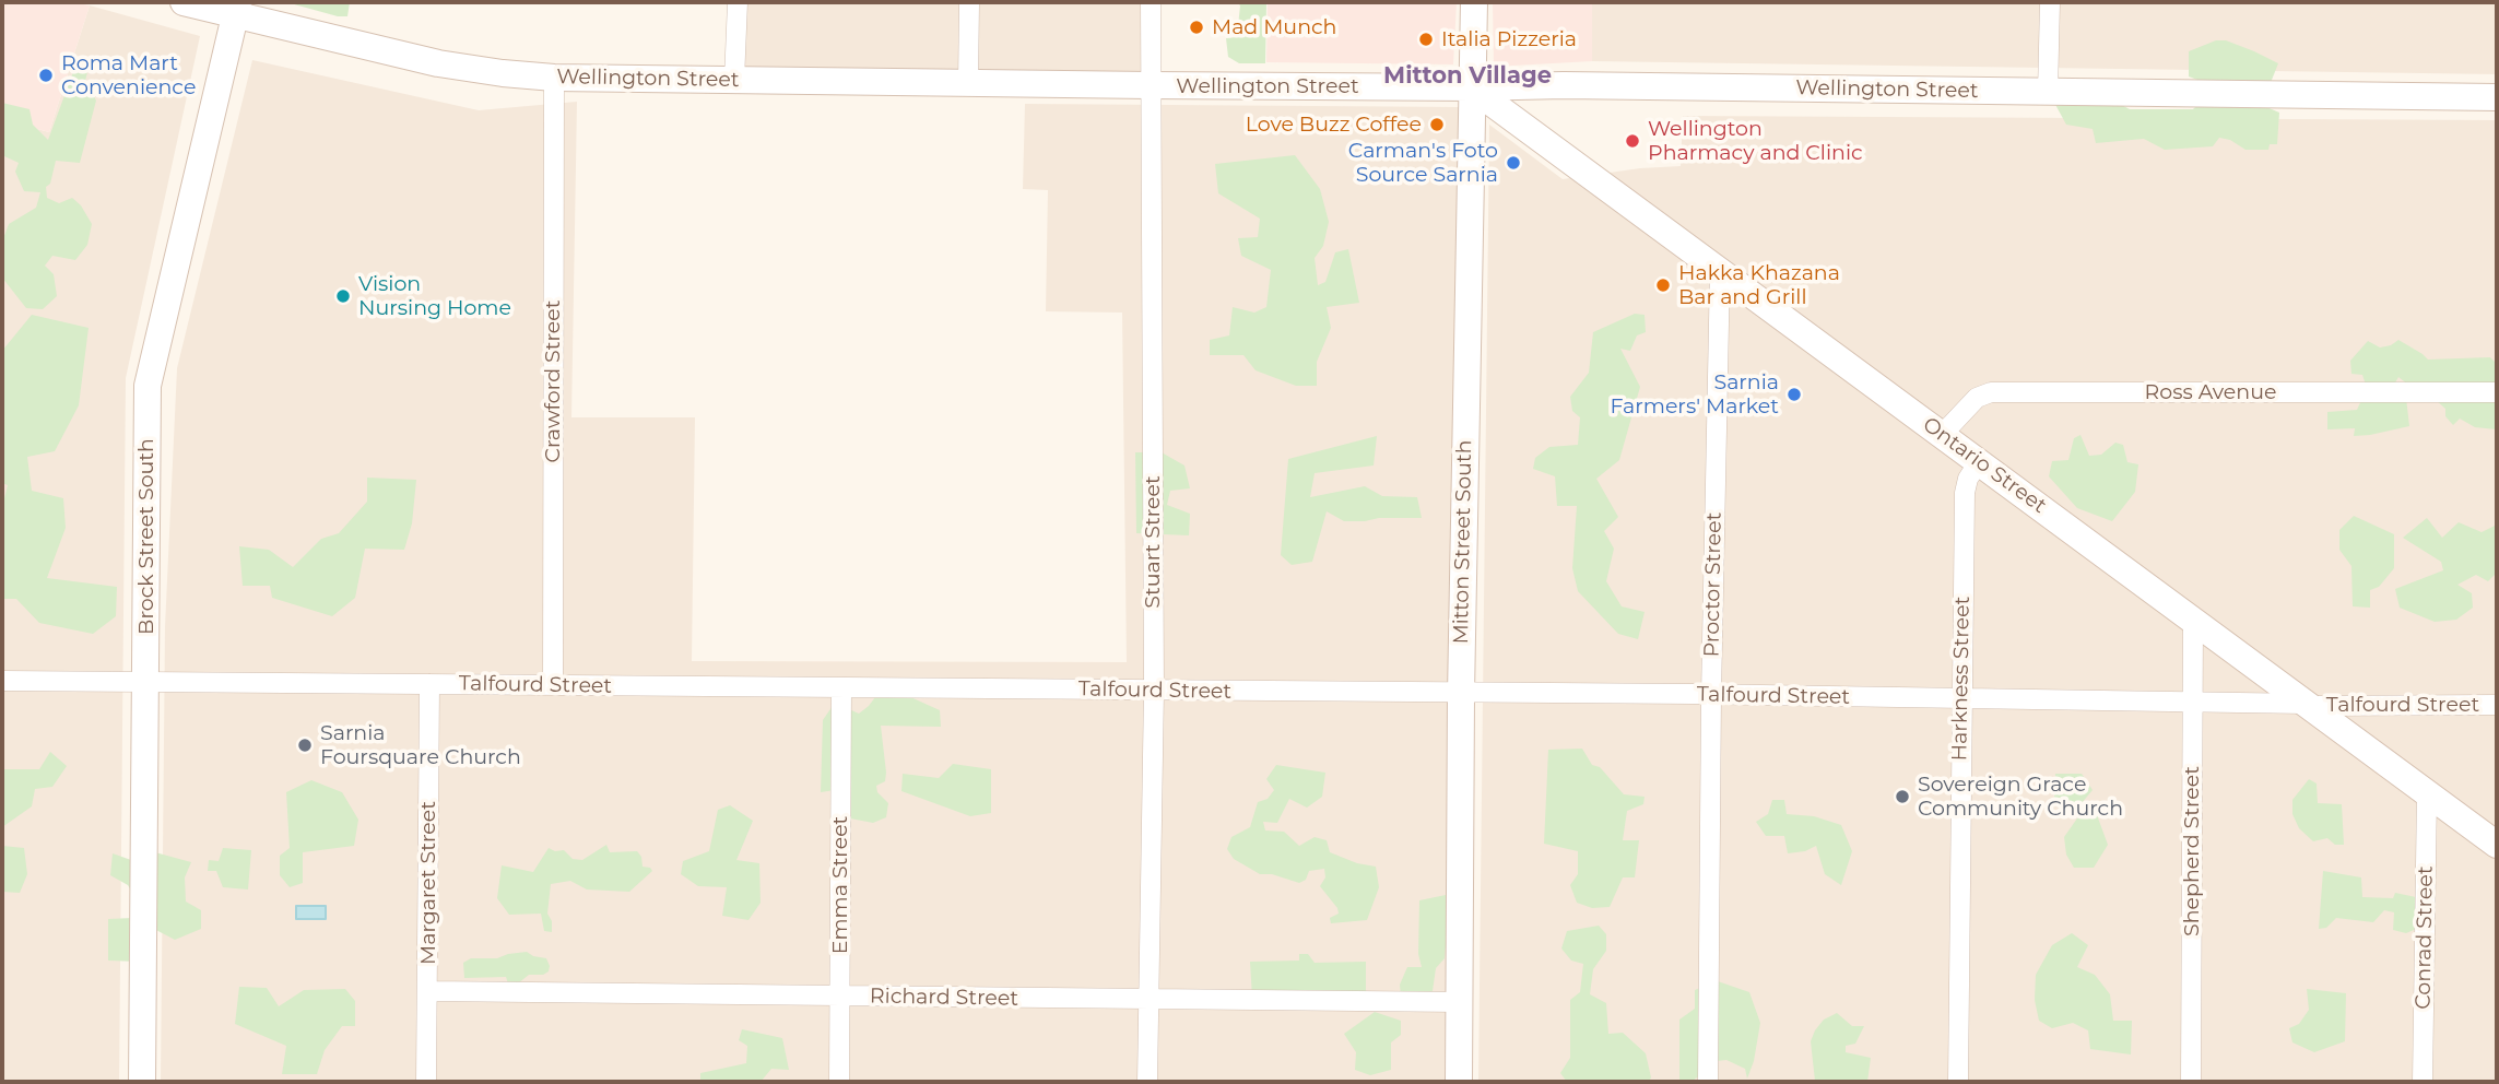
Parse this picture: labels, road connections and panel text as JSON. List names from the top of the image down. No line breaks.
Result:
{"streets":{"main road":["Wellington Street","Ontario Street","Brock Street South","Mitton Street South"],"street":["Crawford Street","Ross Avenue","Stuart Street","Proctor Street","Harkness Street","Talfourd Street","Shepherd Street","Margaret Street","Emma Street","Conrad Street","Richard Street"]},"crossings":[["Wellington Street","Crawford Street"],["Wellington Street","Ontario Street"],["Wellington Street","Brock Street South"],["Wellington Street","Stuart Street"],["Wellington Street","Mitton Street South"],["Crawford Street","Talfourd Street"],["Ross Avenue","Ontario Street"],["Ontario Street","Mitton Street South"],["Ontario Street","Proctor Street"],["Ontario Street","Harkness Street"],["Ontario Street","Talfourd Street"],["Ontario Street","Shepherd Street"],["Ontario Street","Conrad Street"],["Brock Street South","Talfourd Street"],["Stuart Street","Talfourd Street"],["Stuart Street","Richard Street"],["Mitton Street South","Talfourd Street"],["Mitton Street South","Richard Street"],["Proctor Street","Talfourd Street"],["Harkness Street","Talfourd Street"],["Talfourd Street","Shepherd Street"],["Talfourd Street","Margaret Street"],["Talfourd Street","Emma Street"],["Margaret Street","Richard Street"],["Emma Street","Richard Street"]],"districts":["Mitton Village"],"places":["Mad Munch","Italia Pizzeria","Roma Mart Convenience","Love Buzz Coffee","Wellington Pharmacy and Clinic","Carman's Foto Source Sarnia","Hakka Khazana Bar and Grill","Vision Nursing Home","Sarnia Farmers' Market","Sarnia Foursquare Church","Sovereign Grace Community Church"]}
